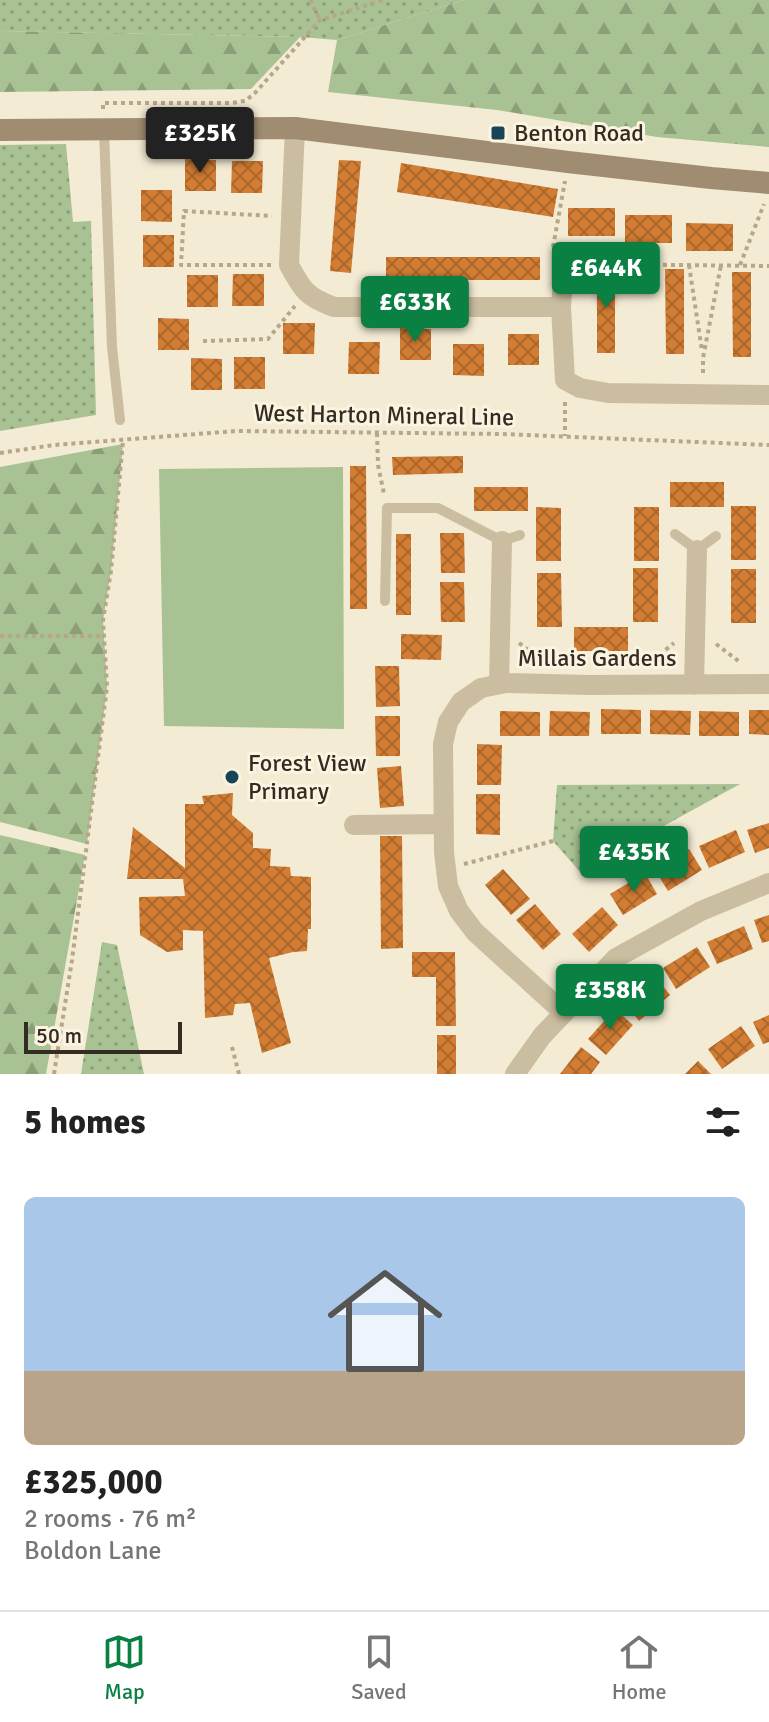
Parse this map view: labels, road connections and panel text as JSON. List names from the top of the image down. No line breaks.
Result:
{"streets":{"street":["Millais Gardens"],"path":["West Harton Mineral Line"]},"places":{"transit":["Benton Road"],"other":["Forest View Primary"]},"scale_bar":"50 m","page":{"price":["£325K","£644K","£633K","£435K","£358K"],"scale":"50 m","heading":"5 homes","list":[{"name":"£325,000","note":"2 rooms · 76 m² · Boldon Lane"}],"tabs":["Map","Saved","Home"]}}
